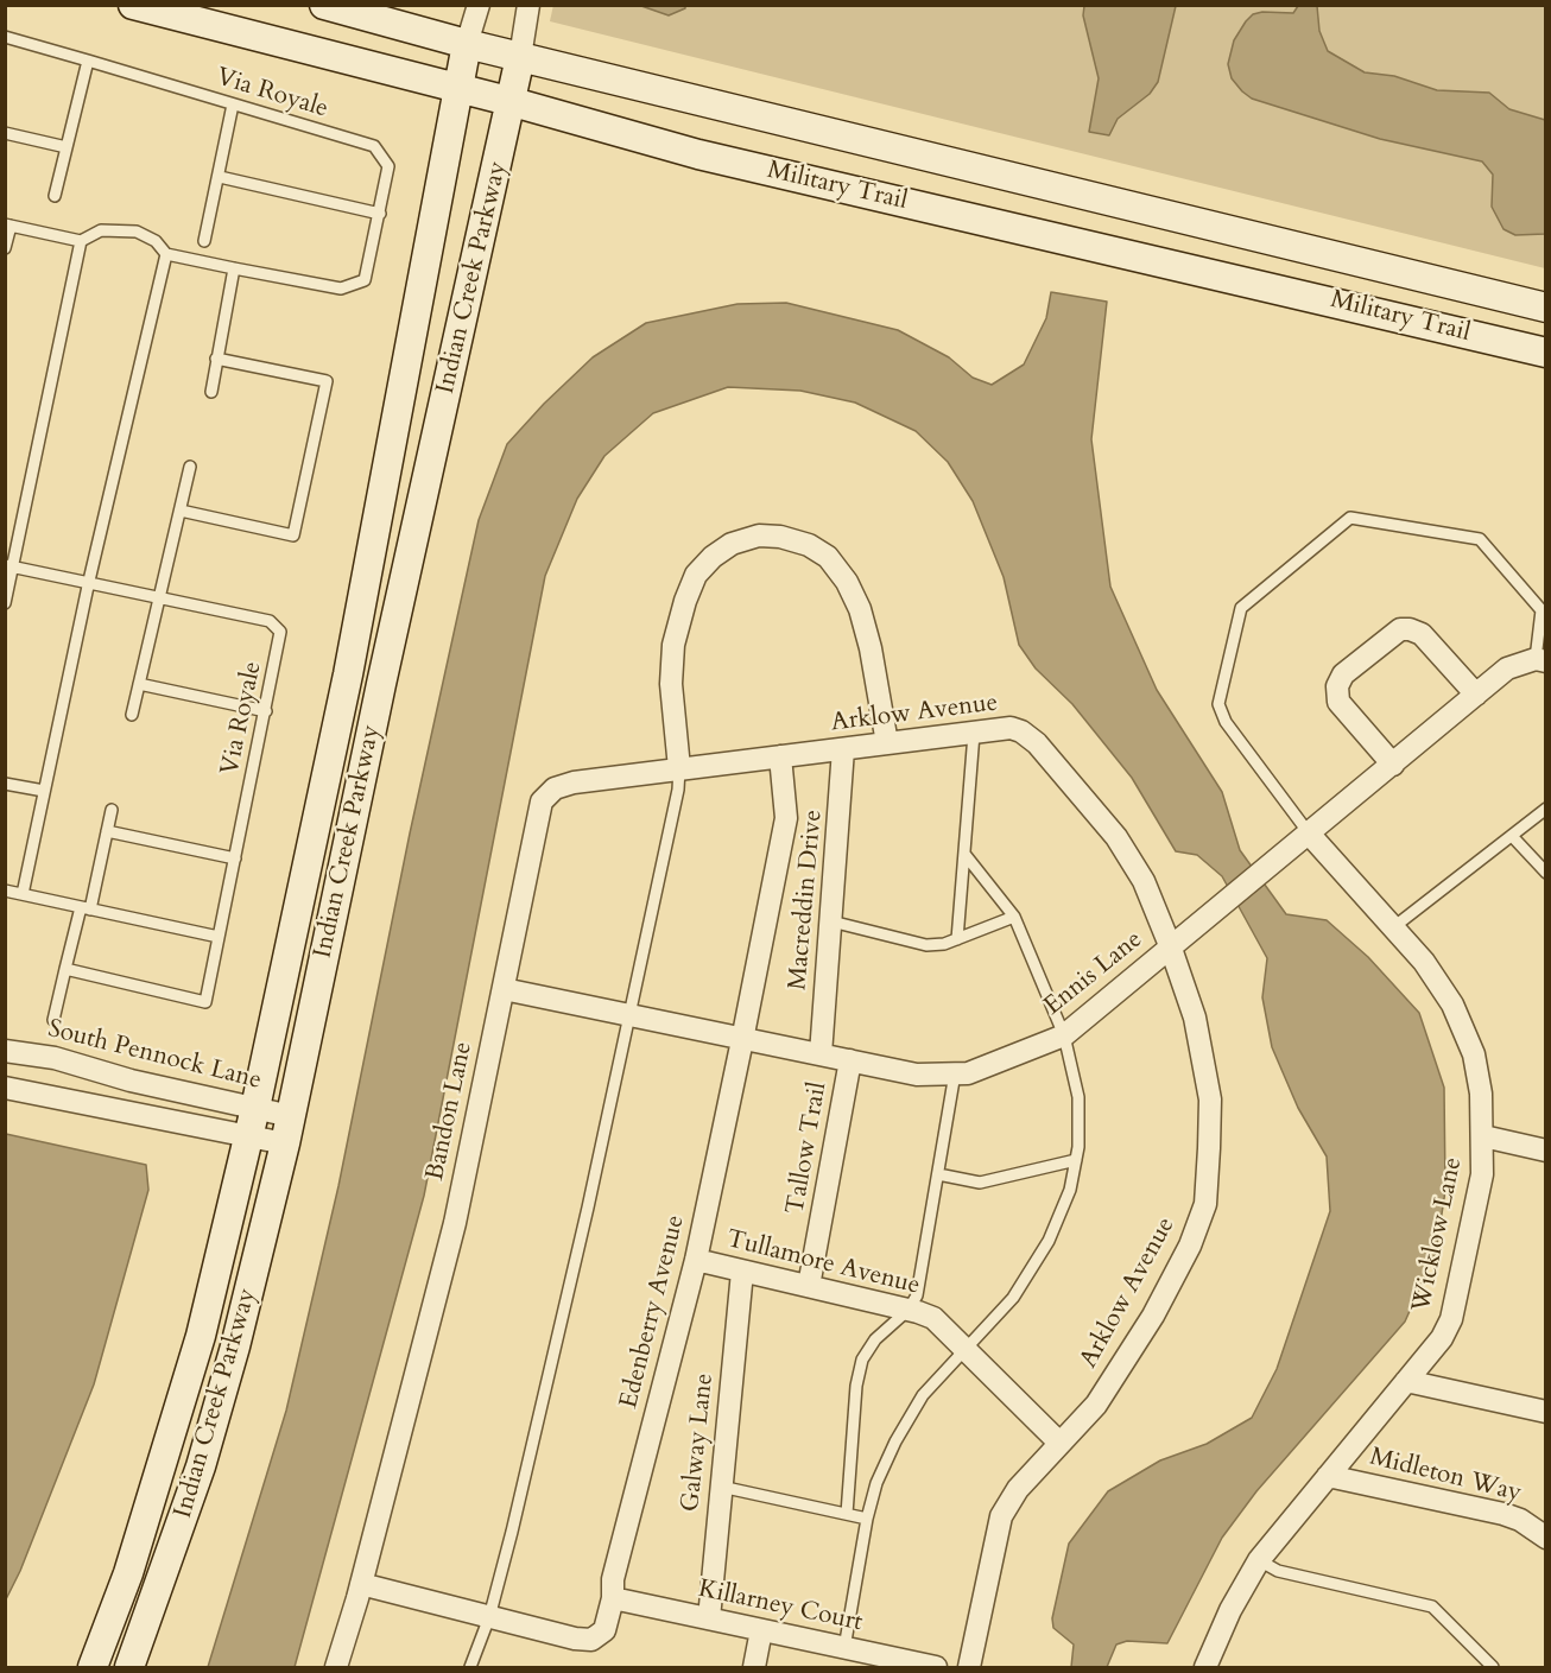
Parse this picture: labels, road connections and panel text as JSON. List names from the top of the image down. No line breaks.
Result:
{"streets":{"street":["Military Trail","Indian Creek Parkway","Arklow Avenue","Macreddin Drive","Ennis Lane","South Pennock Lane","Bandon Lane","Tallow Trail","Wicklow Lane","Tullamore Avenue","Edenberry Avenue","Galway Lane","Midleton Way","Killarney Court"],"lane":["Via Royale"]},"crossings":[["Military Trail","Indian Creek Parkway"],["Indian Creek Parkway","South Pennock Lane"],["Arklow Avenue","Macreddin Drive"],["Arklow Avenue","Ennis Lane"],["Arklow Avenue","Bandon Lane"],["Arklow Avenue","Tullamore Avenue"],["Arklow Avenue","Edenberry Avenue"],["Macreddin Drive","Ennis Lane"],["Macreddin Drive","Bandon Lane"],["Macreddin Drive","Edenberry Avenue"],["Ennis Lane","Bandon Lane"],["Ennis Lane","Tallow Trail"],["Ennis Lane","Wicklow Lane"],["Ennis Lane","Edenberry Avenue"],["Bandon Lane","Edenberry Avenue"],["Tallow Trail","Tullamore Avenue"],["Wicklow Lane","Midleton Way"],["Tullamore Avenue","Edenberry Avenue"],["Tullamore Avenue","Galway Lane"],["Edenberry Avenue","Killarney Court"],["Galway Lane","Killarney Court"]]}
